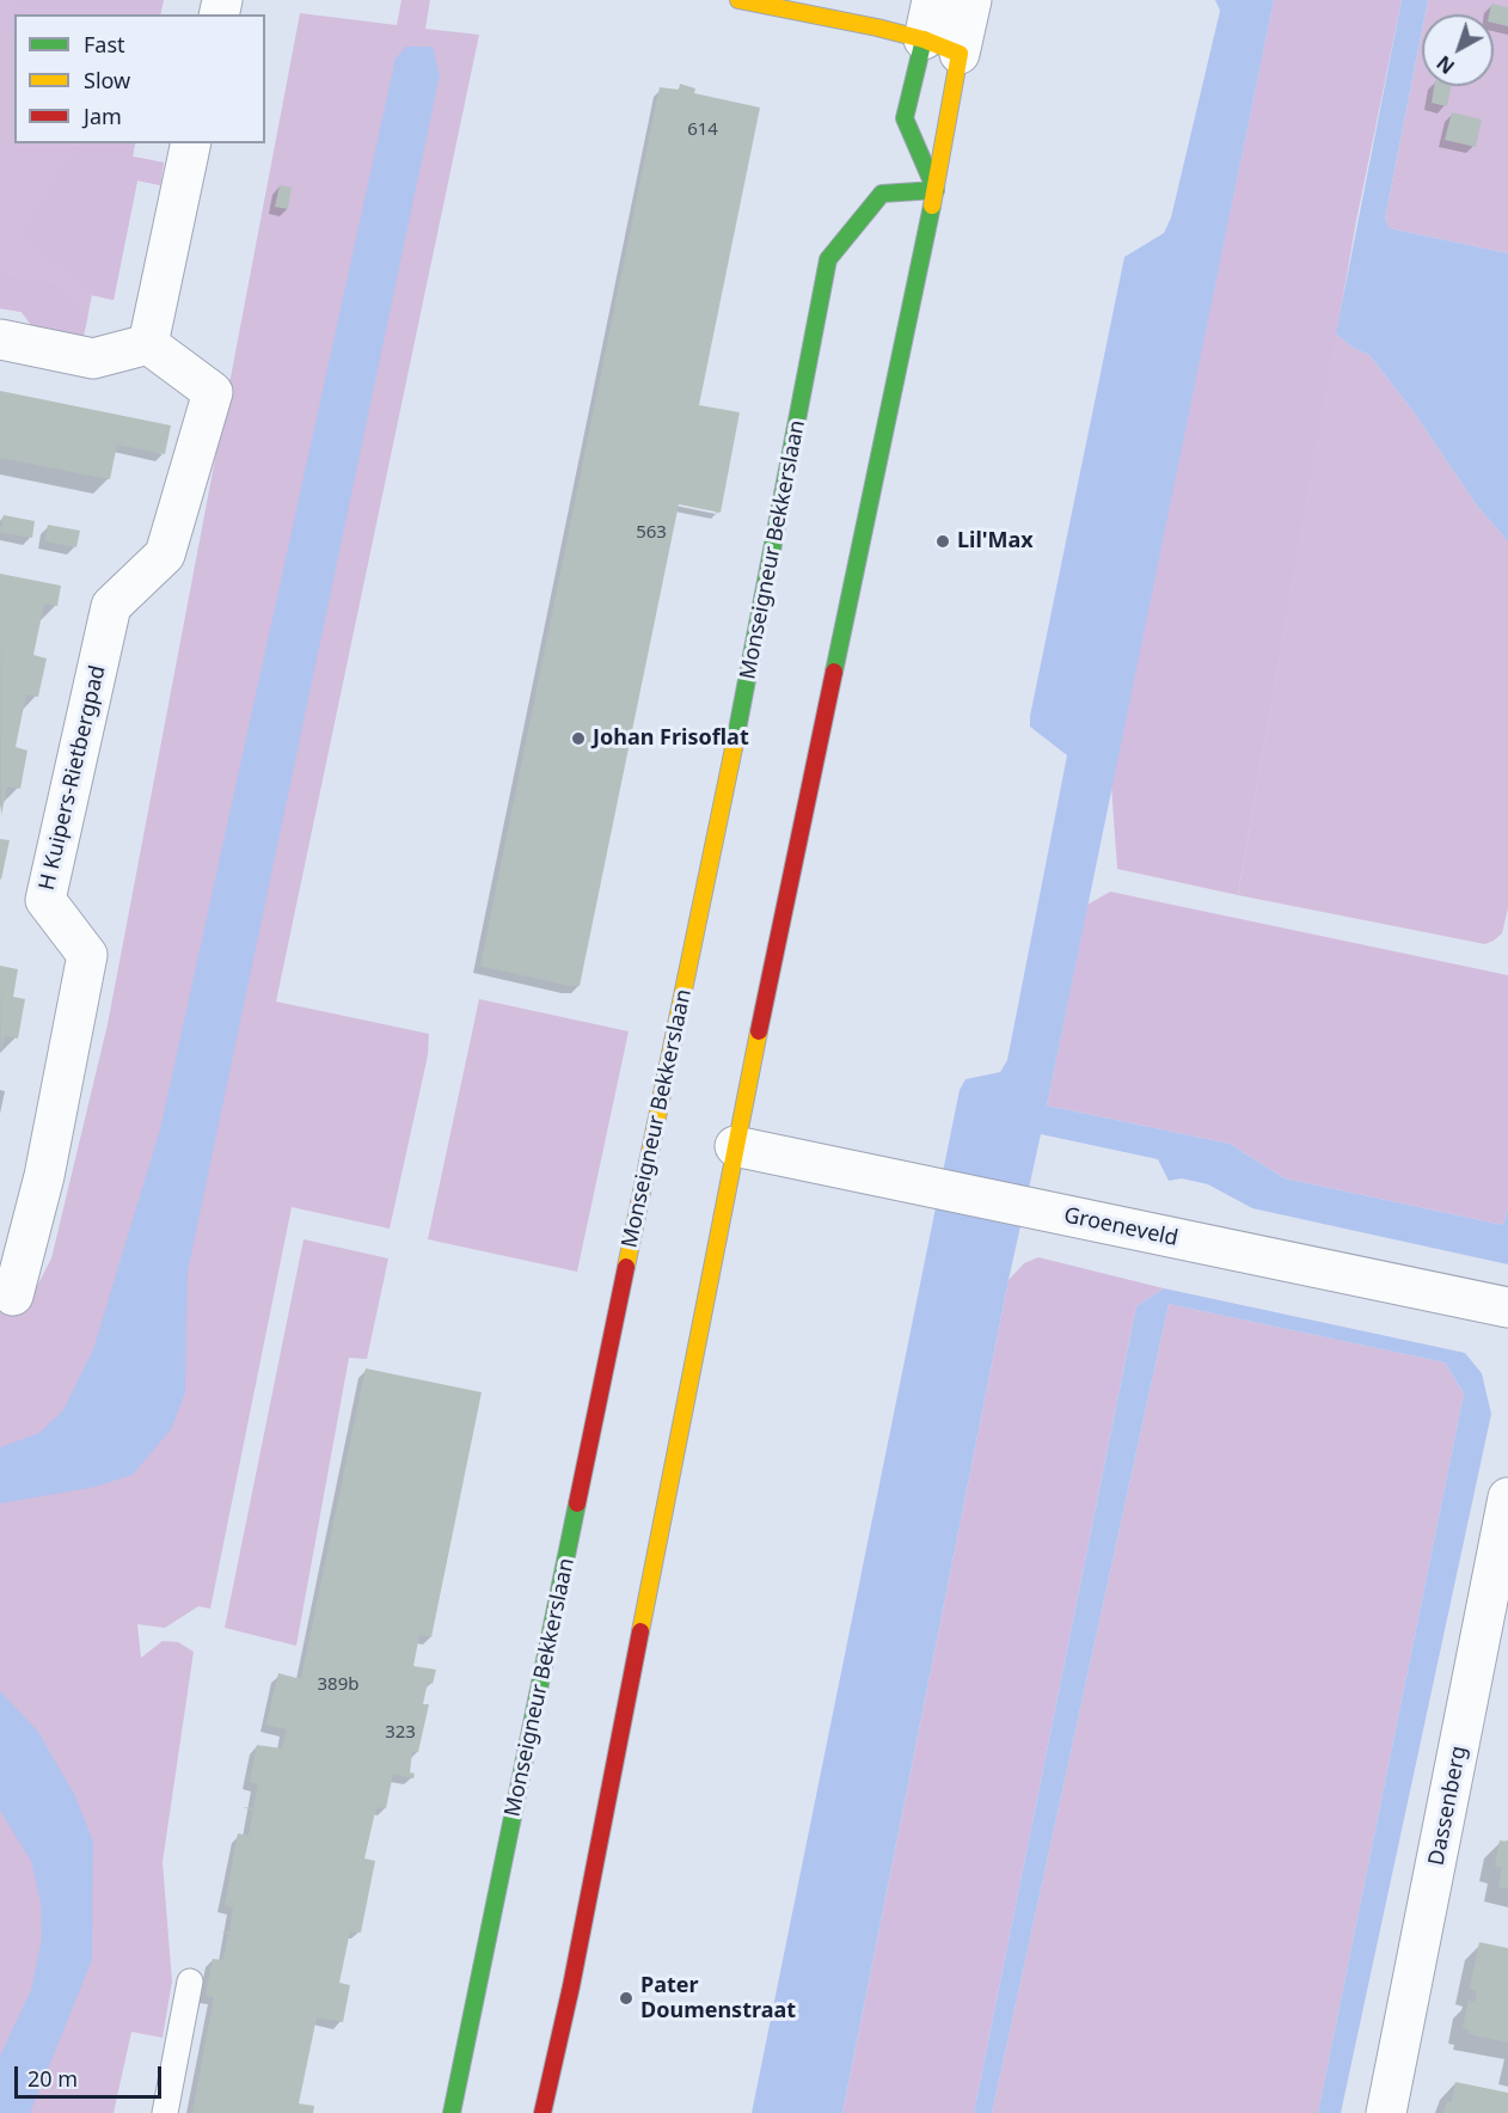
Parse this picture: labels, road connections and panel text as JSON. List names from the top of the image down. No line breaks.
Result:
{"streets":{"street":["Monseigneur Bekkerslaan","H Kuipers-Rietbergpad","Groeneveld","Dassenberg"]},"places":["Lil'Max","Johan Frisoflat","Pater Doumenstraat"],"house_numbers":["614","563","389b","323"],"legend":["Fast","Slow","Jam"],"scale_bar":"20 m","north":"bottom left"}
